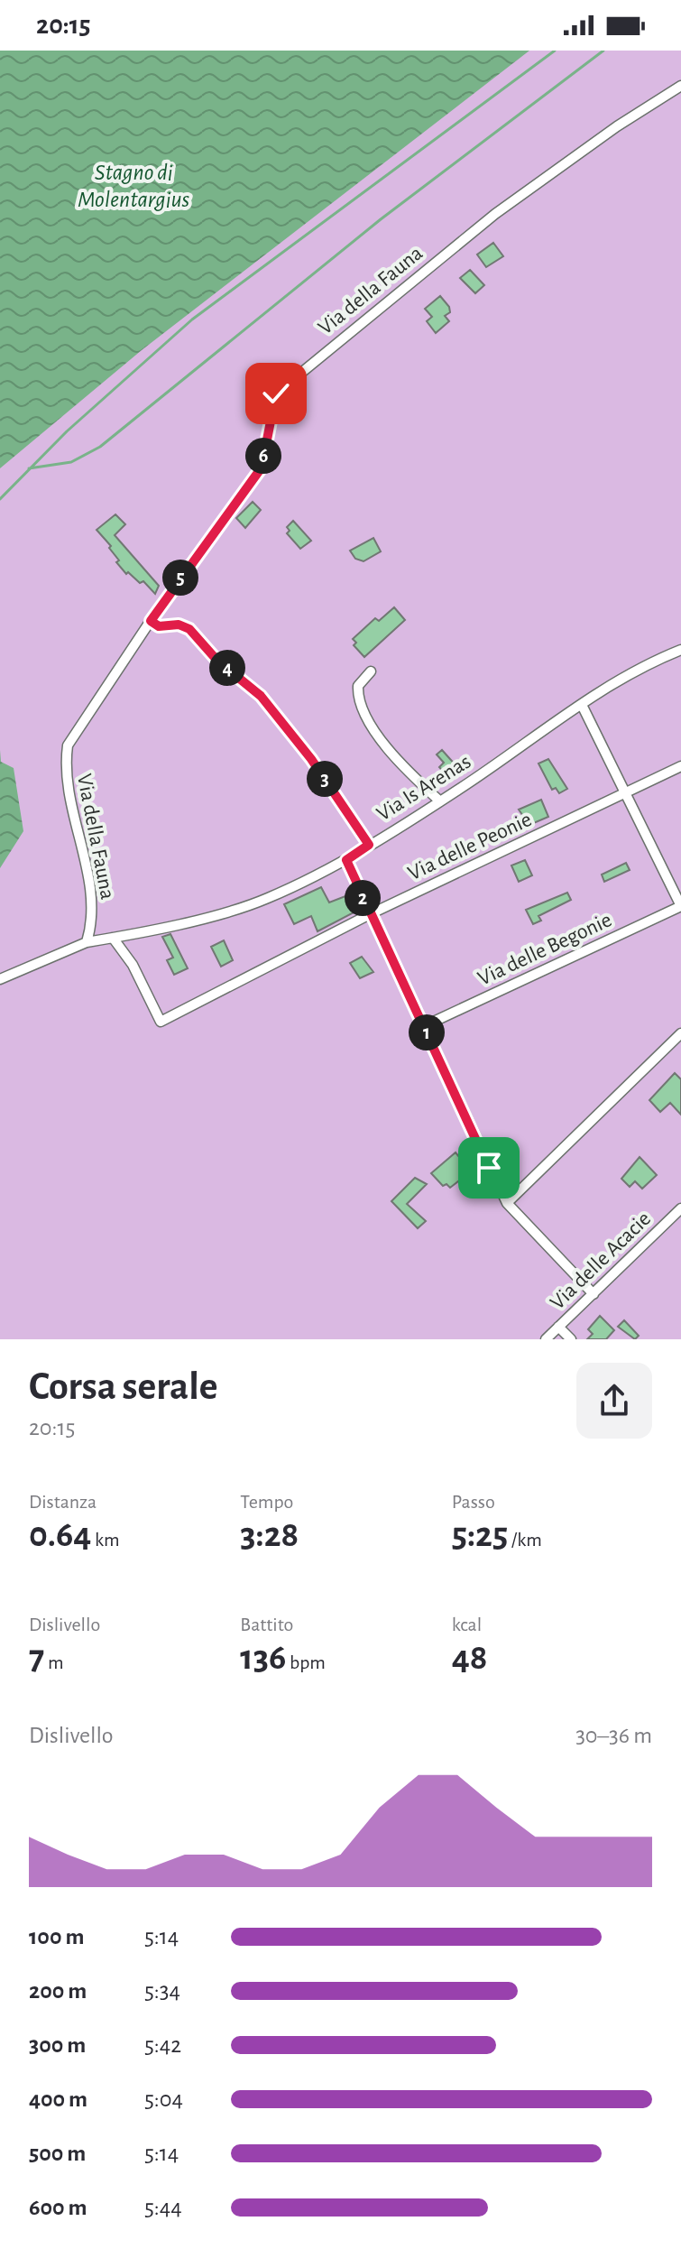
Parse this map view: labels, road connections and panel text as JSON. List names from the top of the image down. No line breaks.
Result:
{"streets":{"street":["Via della Fauna","Via Is Arenas","Via delle Peonie","Via delle Begonie","Via delle Acacie"]},"crossings":[["Via della Fauna","Via Is Arenas"],["Via Is Arenas","Via delle Peonie"]],"water":["Stagno di Molentargius"],"page":{"status":"20:15","pins":["6","5","4","3","2","1"],"heading":["Corsa serale","20:15"],"stats":[["Distanza","0.64 km"],["Tempo","3:28"],["Passo","5:25 /km"],["Dislivello","7 m"],["Battito","136 bpm"],["kcal","48"]],"chart":["Dislivello","30–36 m"],"list":[{"name":"100 m","note":"5:14"},{"name":"200 m","note":"5:34"},{"name":"300 m","note":"5:42"},{"name":"400 m","note":"5:04"},{"name":"500 m","note":"5:14"},{"name":"600 m","note":"5:44"}]}}
